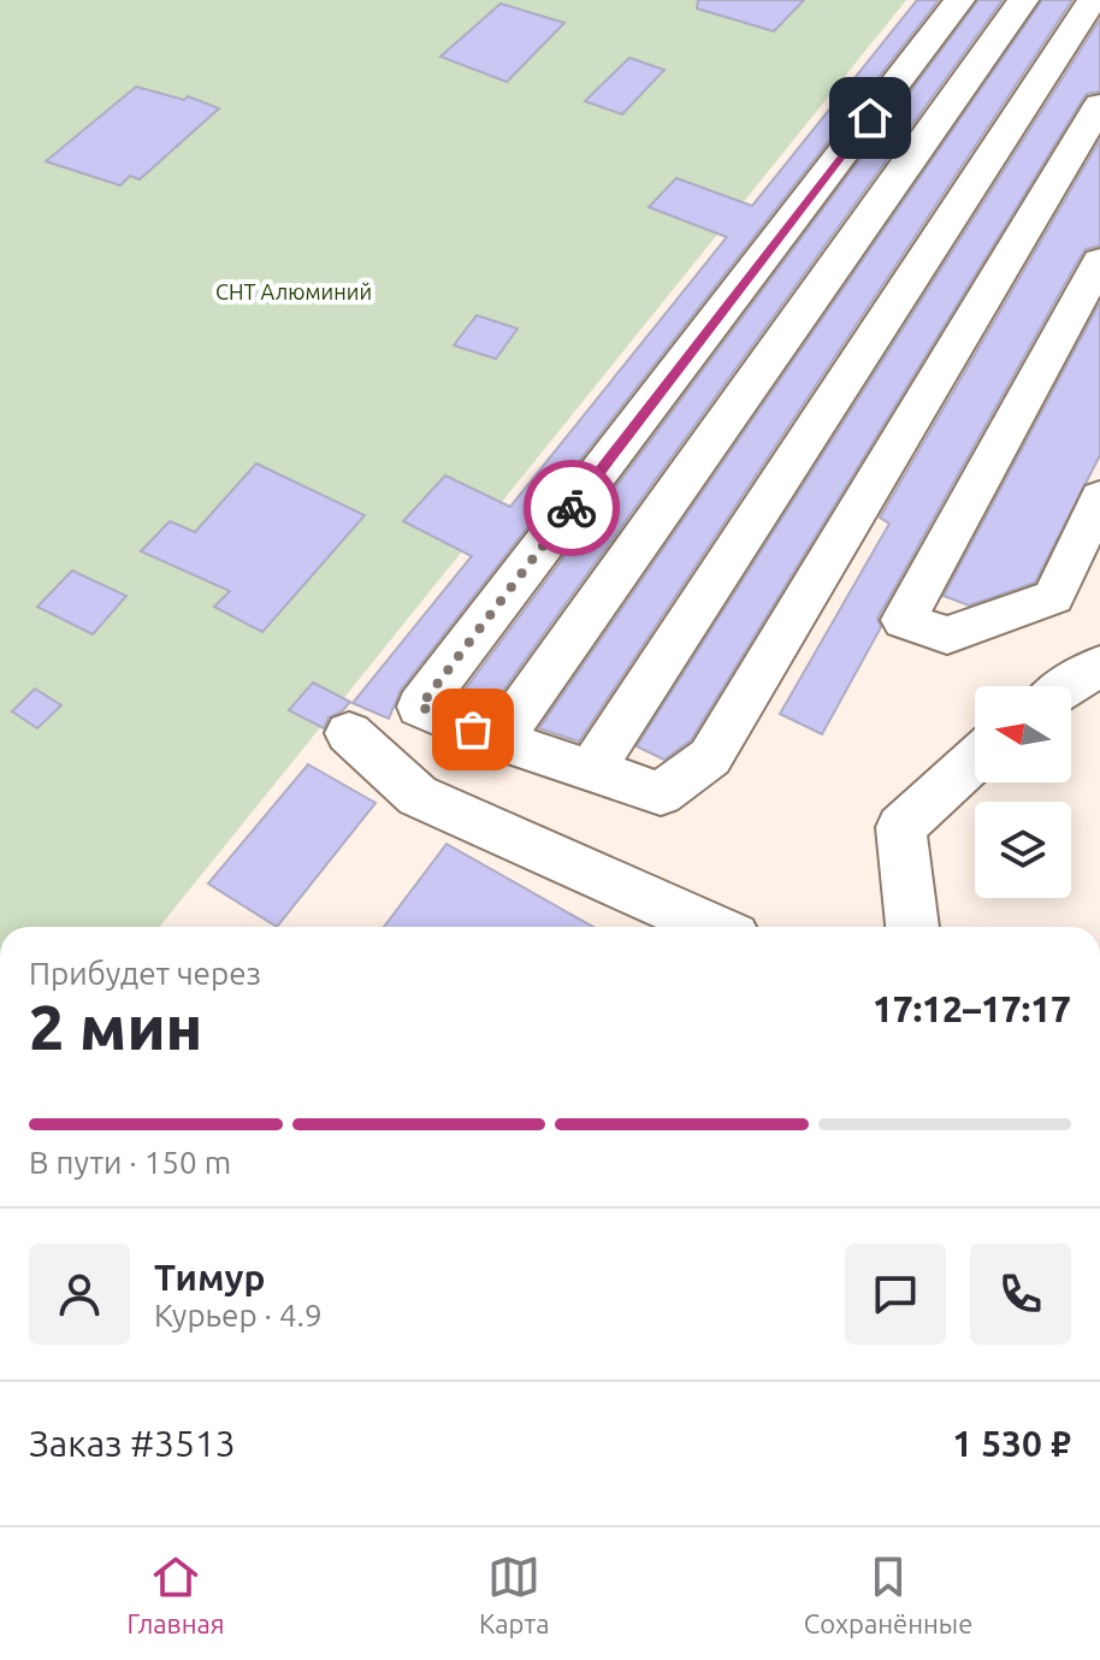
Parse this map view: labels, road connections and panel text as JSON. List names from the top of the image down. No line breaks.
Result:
{"parks":["СНТ Алюминий"],"north":"left","page":{"heading":["2 мин","Прибудет через","17:12–17:17"],"panel":["Тимур","Курьер · 4.9","Заказ #3513","1 530 ₽"],"bar":"В пути · 150 m","tabs":["Главная","Карта","Сохранённые"]}}
